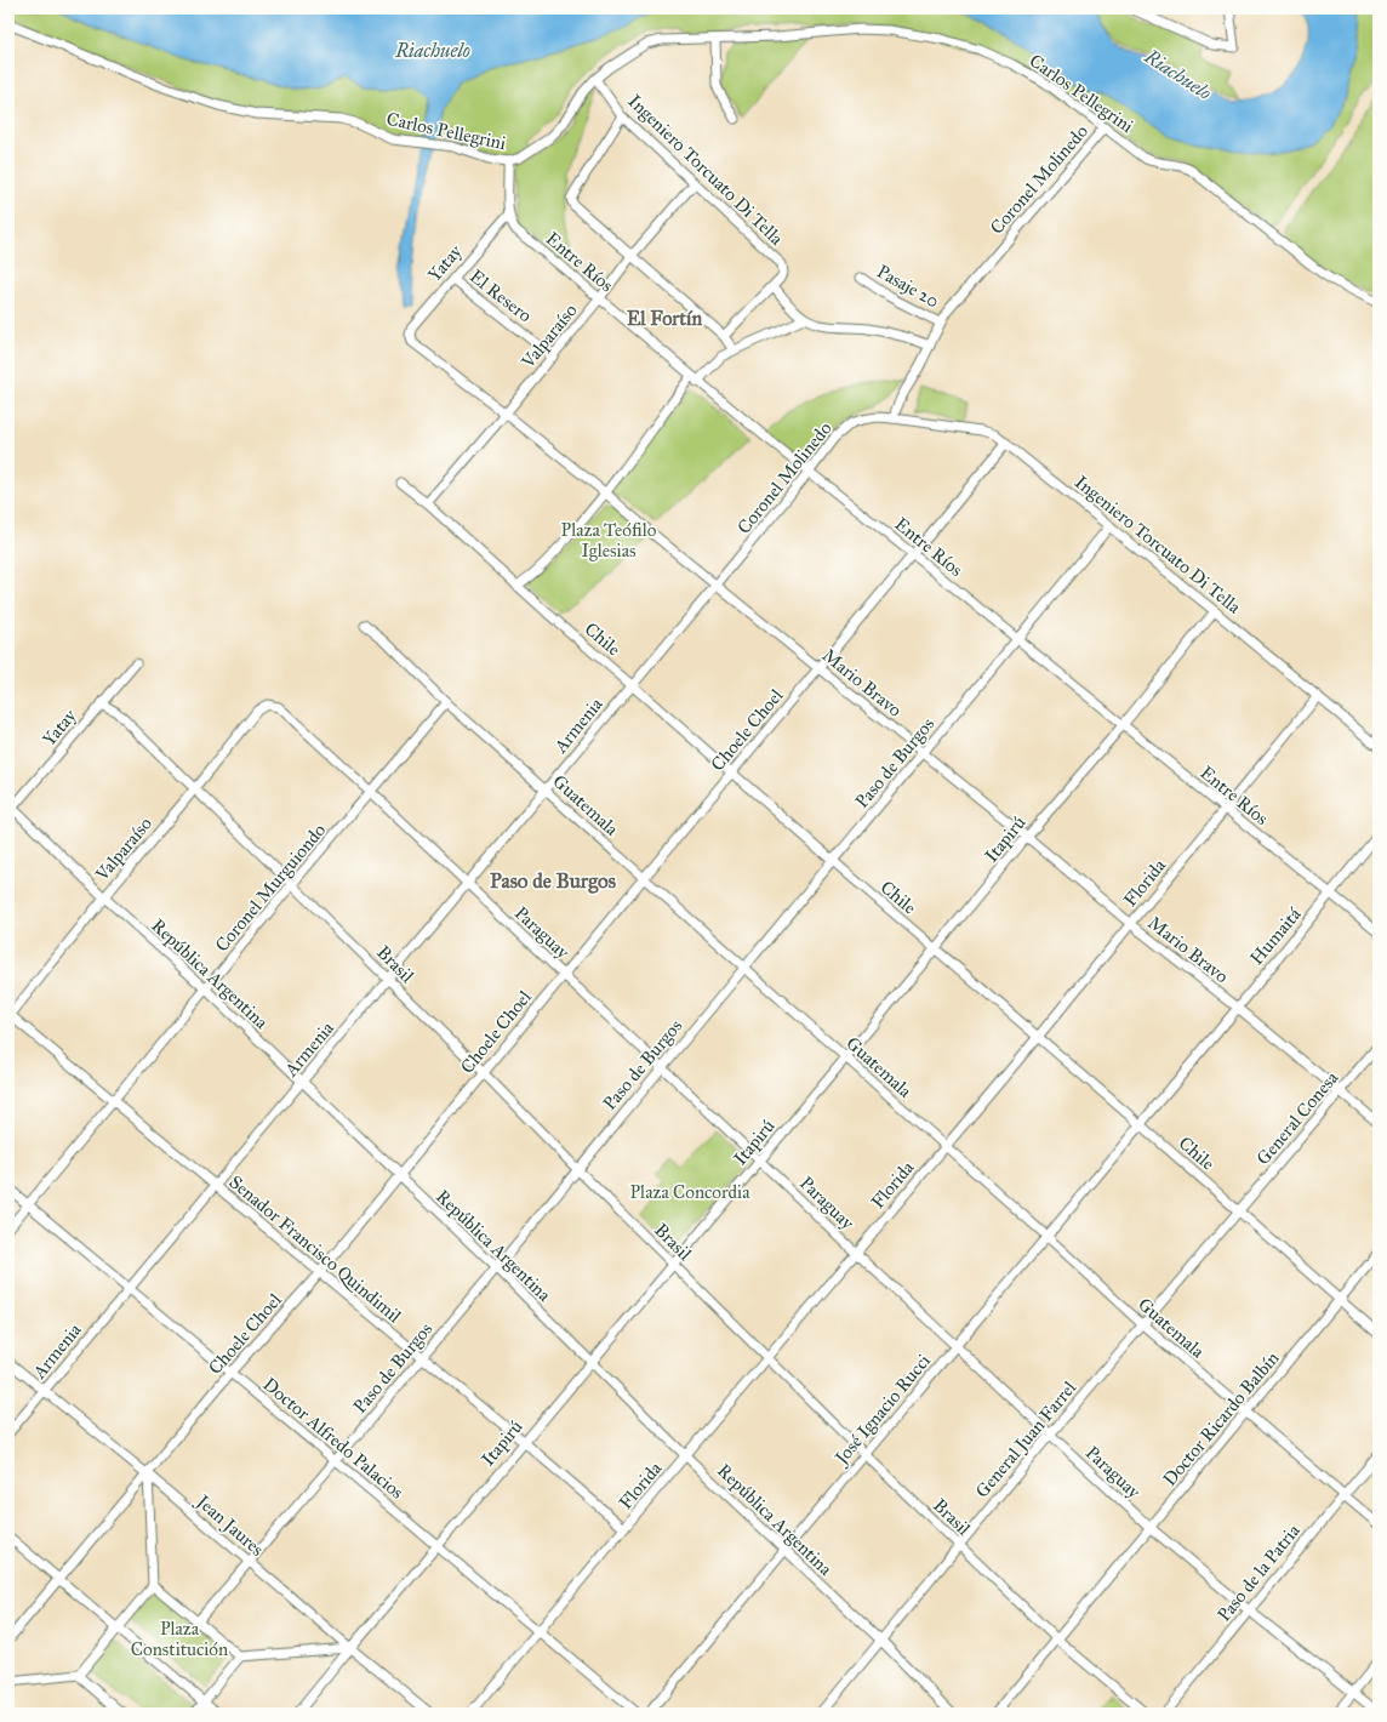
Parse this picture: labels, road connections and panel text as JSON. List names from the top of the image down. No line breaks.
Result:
{"streets":{"street":["Carlos Pellegrini","Ingeniero Torcuato Di Tella","Coronel Molinedo","Entre Ríos","Yatay","Pasaje 20","El Resero","Valparaíso","Chile","Mario Bravo","Armenia","Choele Choel","Paso de Burgos","Guatemala","Itapirú","Florida","Coronel Murguiondo","Paraguay","Humaitá","Brasil","República Argentina","General Conesa","Senador Francisco Quindimil","José Ignacio Rucci","Doctor Ricardo Balbín","Doctor Alfredo Palacios","General Juan Farrel","Jean Jaures","Paso de la Patria"]},"crossings":[["Carlos Pellegrini","Ingeniero Torcuato Di Tella"],["Carlos Pellegrini","Coronel Molinedo"],["Ingeniero Torcuato Di Tella","Coronel Molinedo"],["Ingeniero Torcuato Di Tella","Valparaíso"],["Ingeniero Torcuato Di Tella","Choele Choel"],["Ingeniero Torcuato Di Tella","Paso de Burgos"],["Ingeniero Torcuato Di Tella","Itapirú"],["Ingeniero Torcuato Di Tella","Florida"],["Coronel Molinedo","Entre Ríos"],["Coronel Molinedo","Pasaje 20"],["Coronel Molinedo","Chile"],["Coronel Molinedo","Mario Bravo"],["Coronel Molinedo","Armenia"],["Entre Ríos","Yatay"],["Entre Ríos","Valparaíso"],["Entre Ríos","Choele Choel"],["Entre Ríos","Paso de Burgos"],["Entre Ríos","Itapirú"],["Entre Ríos","Florida"],["Entre Ríos","Humaitá"],["Yatay","El Resero"],["Yatay","Mario Bravo"],["Yatay","Brasil"],["Yatay","República Argentina"],["El Resero","Valparaíso"],["Valparaíso","Chile"],["Valparaíso","Mario Bravo"],["Valparaíso","Paraguay"],["Valparaíso","Brasil"],["Valparaíso","República Argentina"],["Valparaíso","Senador Francisco Quindimil"],["Chile","Armenia"],["Chile","Choele Choel"],["Chile","Paso de Burgos"],["Chile","Itapirú"],["Chile","Florida"],["Chile","Humaitá"],["Chile","General Conesa"],["Chile","José Ignacio Rucci"],["Chile","Doctor Ricardo Balbín"],["Chile","General Juan Farrel"],["Mario Bravo","Choele Choel"],["Mario Bravo","Paso de Burgos"],["Mario Bravo","Itapirú"],["Mario Bravo","Florida"],["Mario Bravo","Humaitá"],["Mario Bravo","General Conesa"],["Armenia","Guatemala"],["Armenia","Paraguay"],["Armenia","Brasil"],["Armenia","República Argentina"],["Armenia","Senador Francisco Quindimil"],["Armenia","Doctor Alfredo Palacios"],["Armenia","Jean Jaures"],["Choele Choel","Guatemala"],["Choele Choel","Paraguay"],["Choele Choel","Brasil"],["Choele Choel","República Argentina"],["Choele Choel","Senador Francisco Quindimil"],["Choele Choel","Doctor Alfredo Palacios"],["Choele Choel","Jean Jaures"],["Paso de Burgos","Guatemala"],["Paso de Burgos","Paraguay"],["Paso de Burgos","Brasil"],["Paso de Burgos","República Argentina"],["Paso de Burgos","Senador Francisco Quindimil"],["Paso de Burgos","Doctor Alfredo Palacios"],["Paso de Burgos","Jean Jaures"],["Guatemala","Itapirú"],["Guatemala","Florida"],["Guatemala","Coronel Murguiondo"],["Guatemala","José Ignacio Rucci"],["Guatemala","Doctor Ricardo Balbín"],["Guatemala","General Juan Farrel"],["Guatemala","Paso de la Patria"],["Itapirú","Paraguay"],["Itapirú","Brasil"],["Itapirú","República Argentina"],["Itapirú","Senador Francisco Quindimil"],["Itapirú","Doctor Alfredo Palacios"],["Itapirú","Jean Jaures"],["Florida","Paraguay"],["Florida","Brasil"],["Florida","República Argentina"],["Florida","Senador Francisco Quindimil"],["Florida","Doctor Alfredo Palacios"],["Coronel Murguiondo","Paraguay"],["Coronel Murguiondo","Brasil"],["Coronel Murguiondo","República Argentina"],["Coronel Murguiondo","Senador Francisco Quindimil"],["Coronel Murguiondo","Doctor Alfredo Palacios"],["Paraguay","José Ignacio Rucci"],["Paraguay","Doctor Ricardo Balbín"],["Paraguay","General Juan Farrel"],["Paraguay","Paso de la Patria"],["Humaitá","José Ignacio Rucci"],["Brasil","José Ignacio Rucci"],["Brasil","Doctor Ricardo Balbín"],["Brasil","General Juan Farrel"],["República Argentina","José Ignacio Rucci"],["República Argentina","General Juan Farrel"],["General Conesa","General Juan Farrel"]],"districts":["El Fortín","Paso de Burgos"],"water":["Riachuelo"],"parks":["Plaza Teófilo Iglesias","Plaza Concordia","Plaza Constitución"]}
